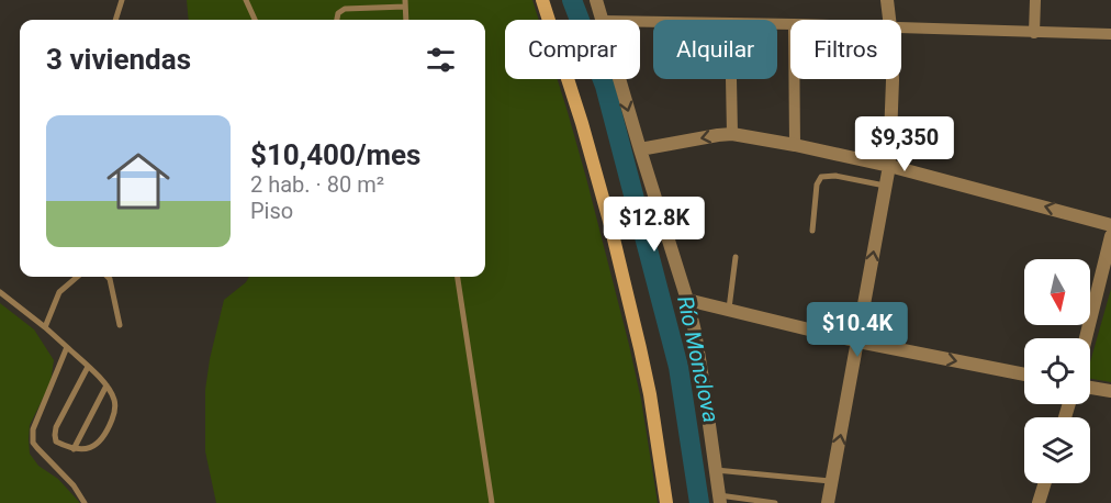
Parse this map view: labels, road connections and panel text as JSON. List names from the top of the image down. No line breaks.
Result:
{"water":["Río Monclova"],"north":"bottom","page":{"chip":["Comprar","Alquilar","Filtros"],"heading":"3 viviendas","list":[{"name":"$10,400/mes","note":"2 hab. · 80 m² · Piso"}],"price":["$9,350","$12.8K","$10.4K"]}}
